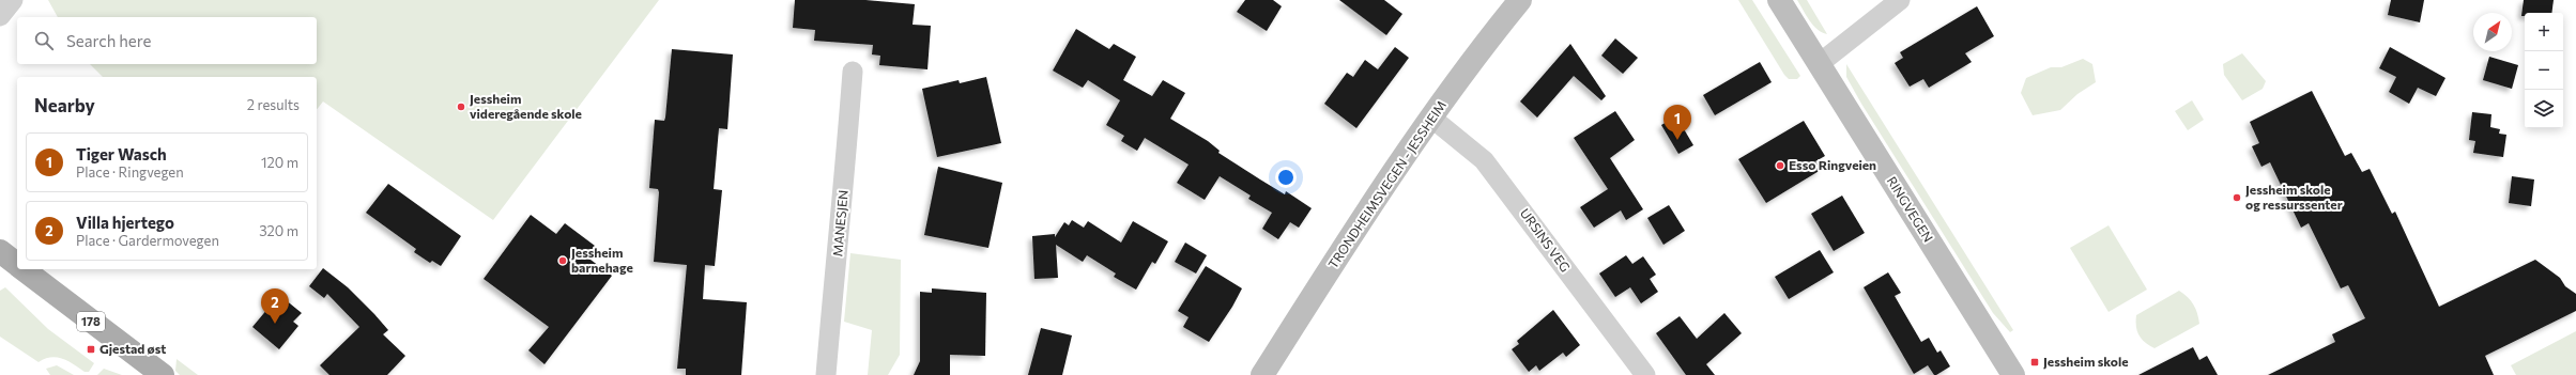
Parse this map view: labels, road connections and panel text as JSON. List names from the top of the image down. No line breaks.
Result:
{"streets":{"main road":["TRONDHEIMSVEGEN - JESSHEIM","RINGVEGEN","178"],"street":["MANESJEN","URSINS VEG"]},"crossings":[["TRONDHEIMSVEGEN - JESSHEIM","URSINS VEG"]],"places":{"other":["Jessheim videregående skole","Esso Ringveien","Jessheim skole og ressurssenter","Jessheim barnehage"],"transit":["Gjestad øst","Jessheim skole"]},"north":"top right","page":{"map_buttons":["+","−"],"search":"Search here","heading":["Nearby","2 results"],"pins":["1","2"],"list":[{"mark":"1","name":"Tiger Wasch","note":"Place · Ringvegen","value":"120 m"},{"mark":"2","name":"Villa hjertego","note":"Place · Gardermovegen","value":"320 m"}]}}
